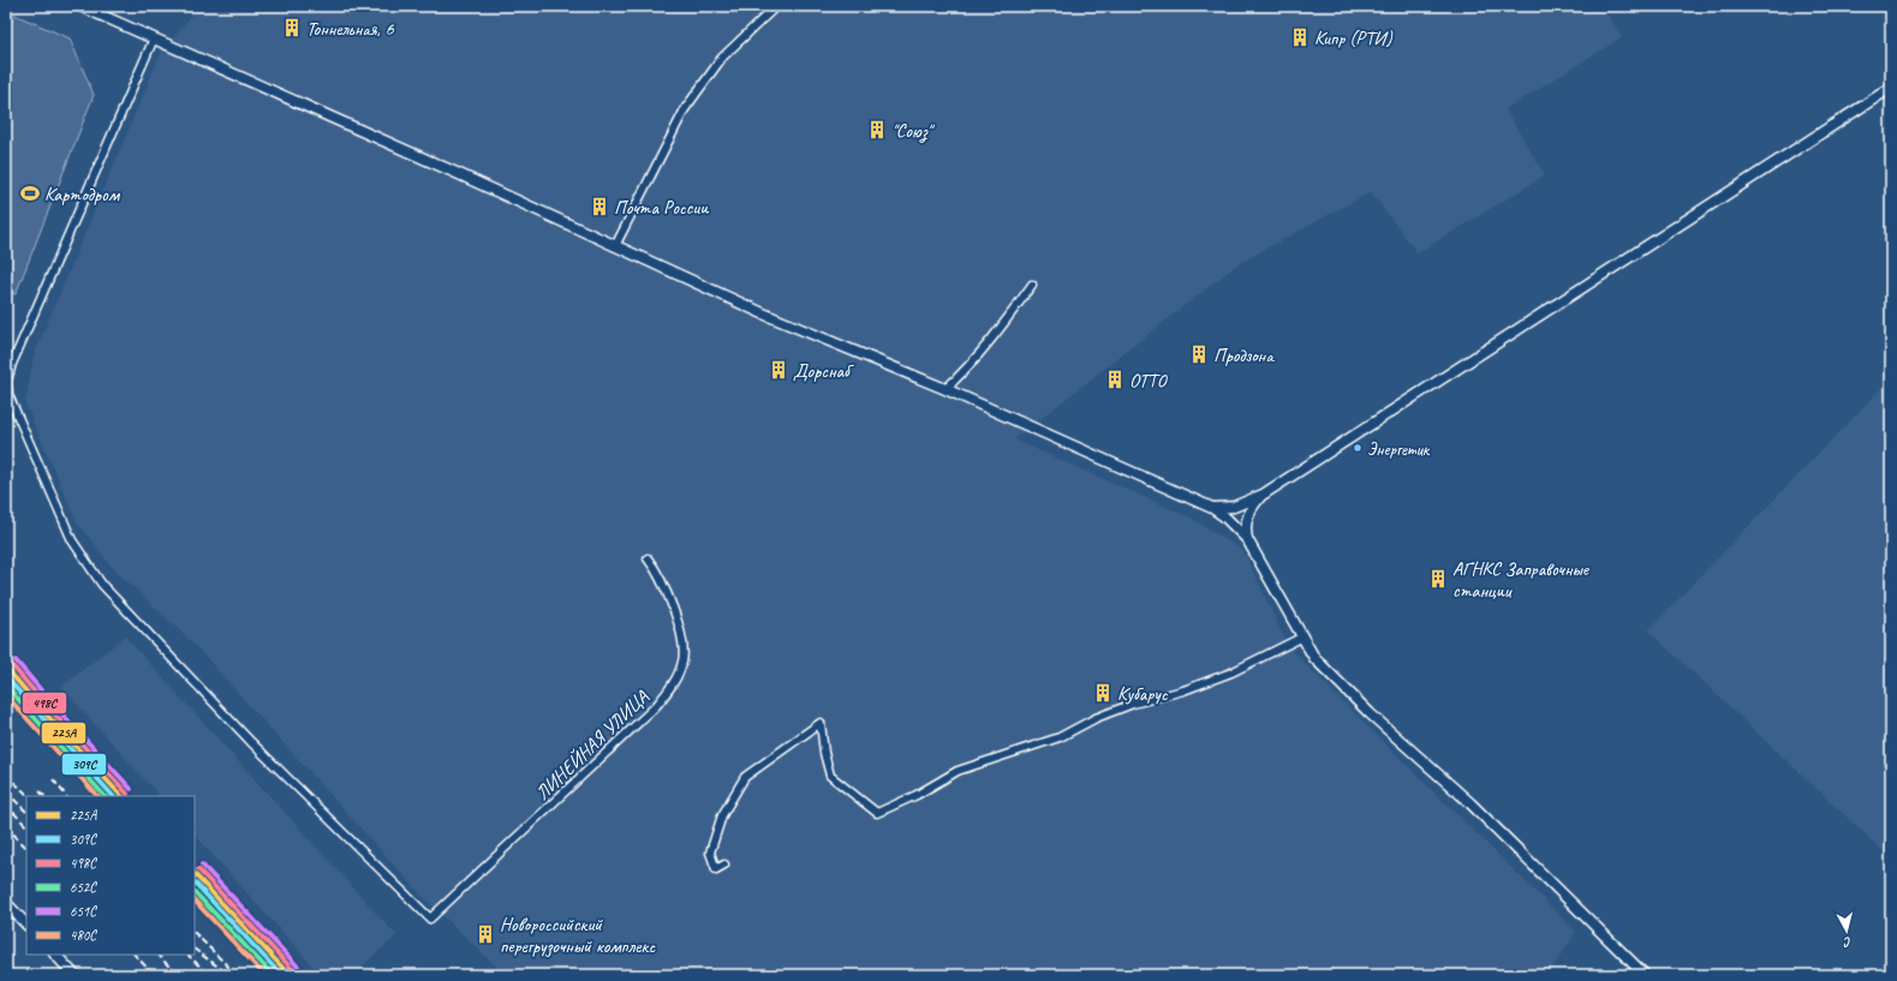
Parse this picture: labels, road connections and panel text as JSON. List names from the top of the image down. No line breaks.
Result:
{"streets":{"street":["ЛИНЕЙНАЯ УЛИЦА"]},"places":{"building":["Тоннельная, 6","Кипр (РТИ)","\"Союз\"","Почта России","Продзона","Дорснаб","ОТТО","АГНКС Заправочные станции","Кубарус","Новороссийский перегрузочный комплекс"],"sports":["Картодром"],"other":["Энергетик"]},"lines":["transit line 651С","transit line 498С","transit line 225А","transit line 309С","transit line 652С","transit line 480С"],"legend":["225А","309С","498С","652С","651С","480С"],"north":"bottom"}
